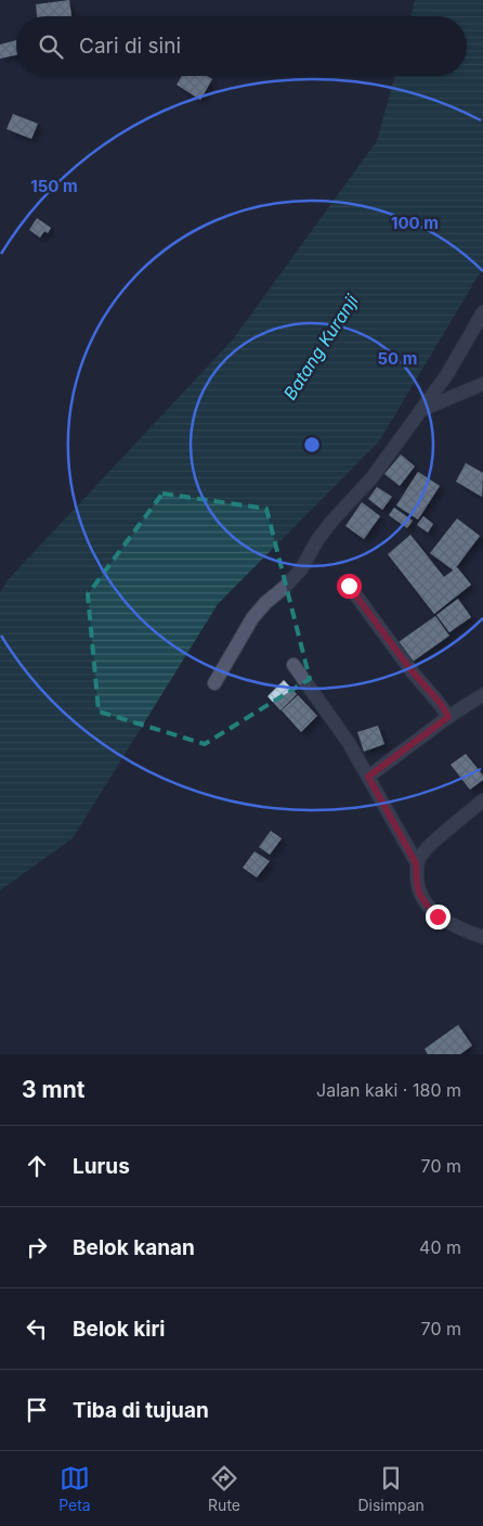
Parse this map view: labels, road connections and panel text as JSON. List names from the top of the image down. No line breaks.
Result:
{"water":["Batang Kuranji"],"page":{"search":"Cari di sini","heading":["3 mnt","Jalan kaki · 180 m"],"list":[["Lurus","70 m"],["Belok kanan","40 m"],["Belok kiri","70 m"],"Tiba di tujuan"],"nav":["Peta","Rute","Disimpan"]},"rings":["150 m","100 m","50 m"]}
